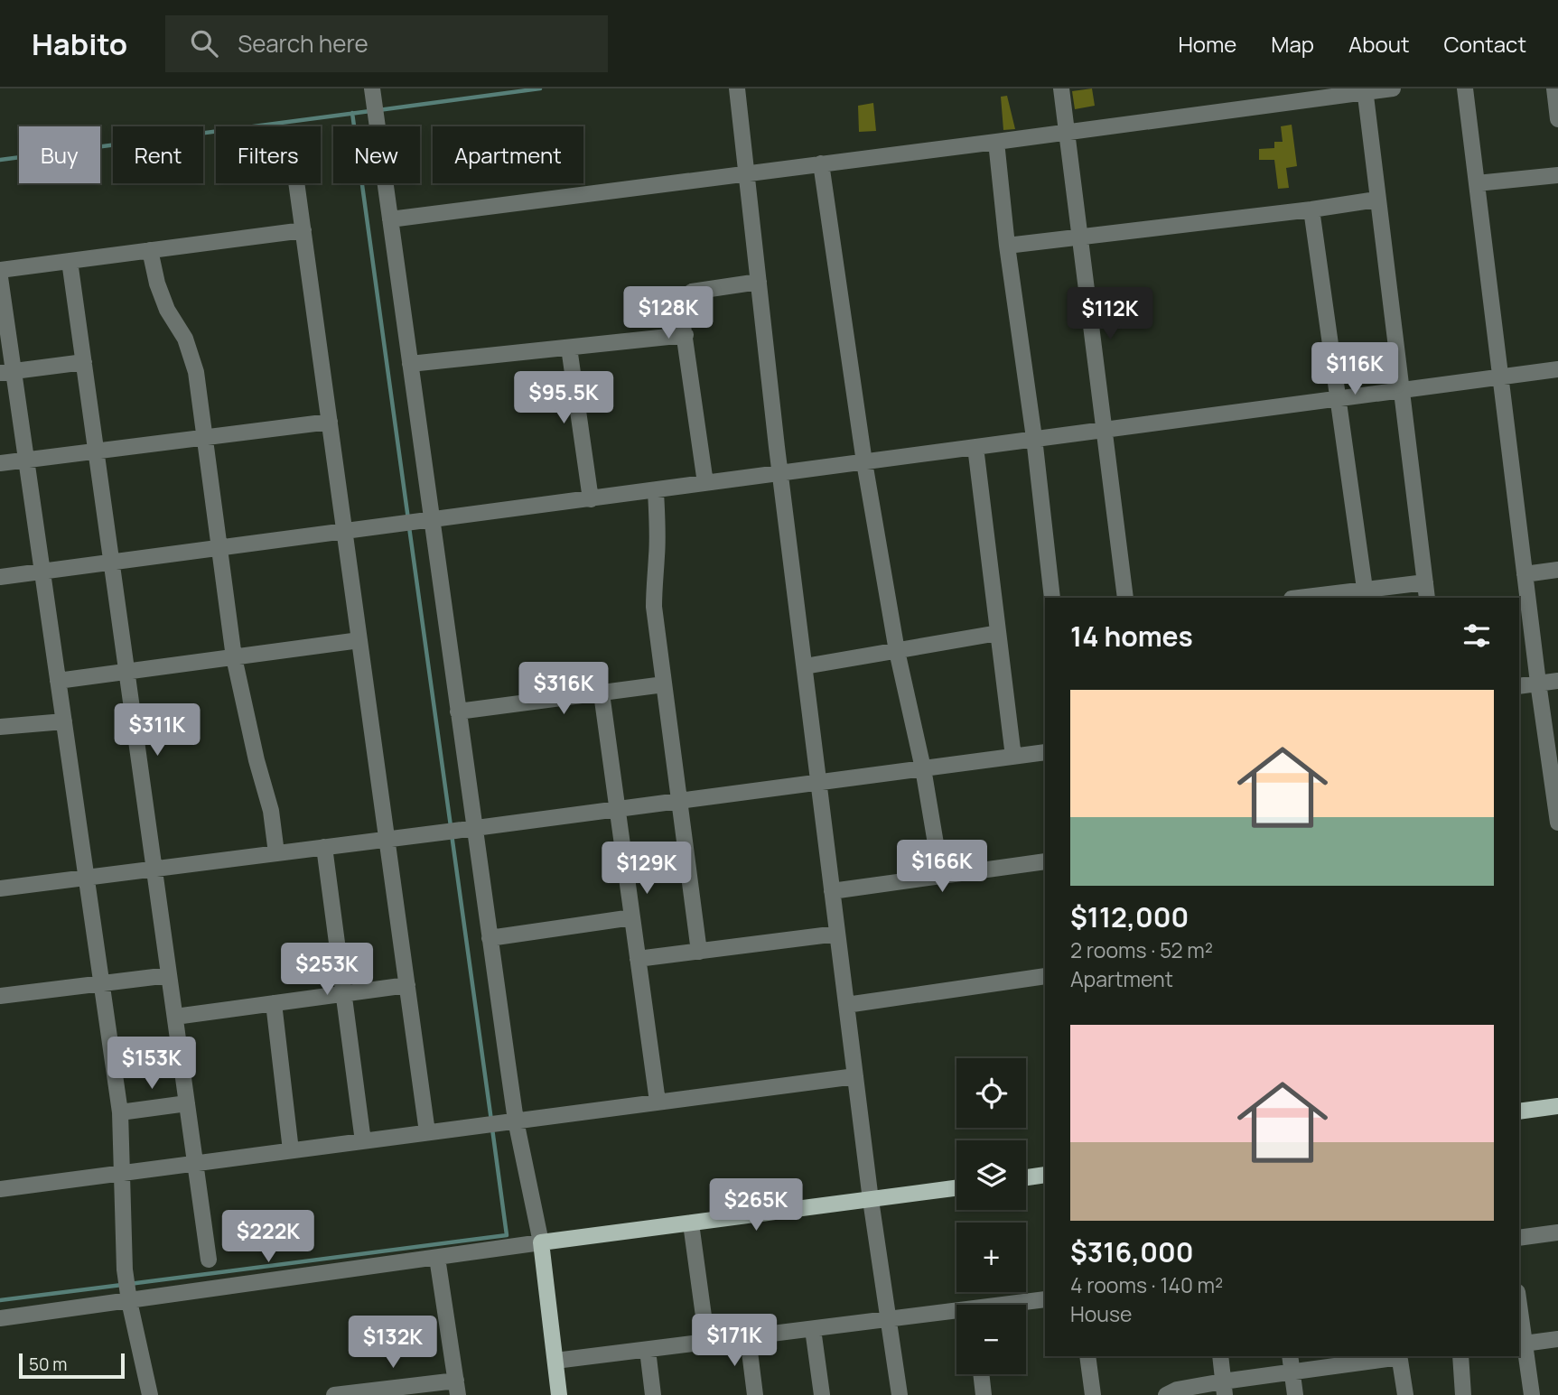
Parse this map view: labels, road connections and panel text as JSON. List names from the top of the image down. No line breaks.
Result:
{"scale_bar":"50 m","page":{"header":"Habito","search":"Search here","nav":["Home","Map","About","Contact"],"chip":["Buy","Rent","Filters","New","Apartment"],"price":["$128K","$112K","$116K","$95.5K","$316K","$311K","$166K","$129K","$253K","$153K","$265K","$222K","$171K","$132K"],"heading":"14 homes","list":[{"name":"$112,000","note":"2 rooms · 52 m² · Apartment"},{"name":"$316,000","note":"4 rooms · 140 m² · House"}],"map_buttons":["+","−"],"scale":"50 m"}}
